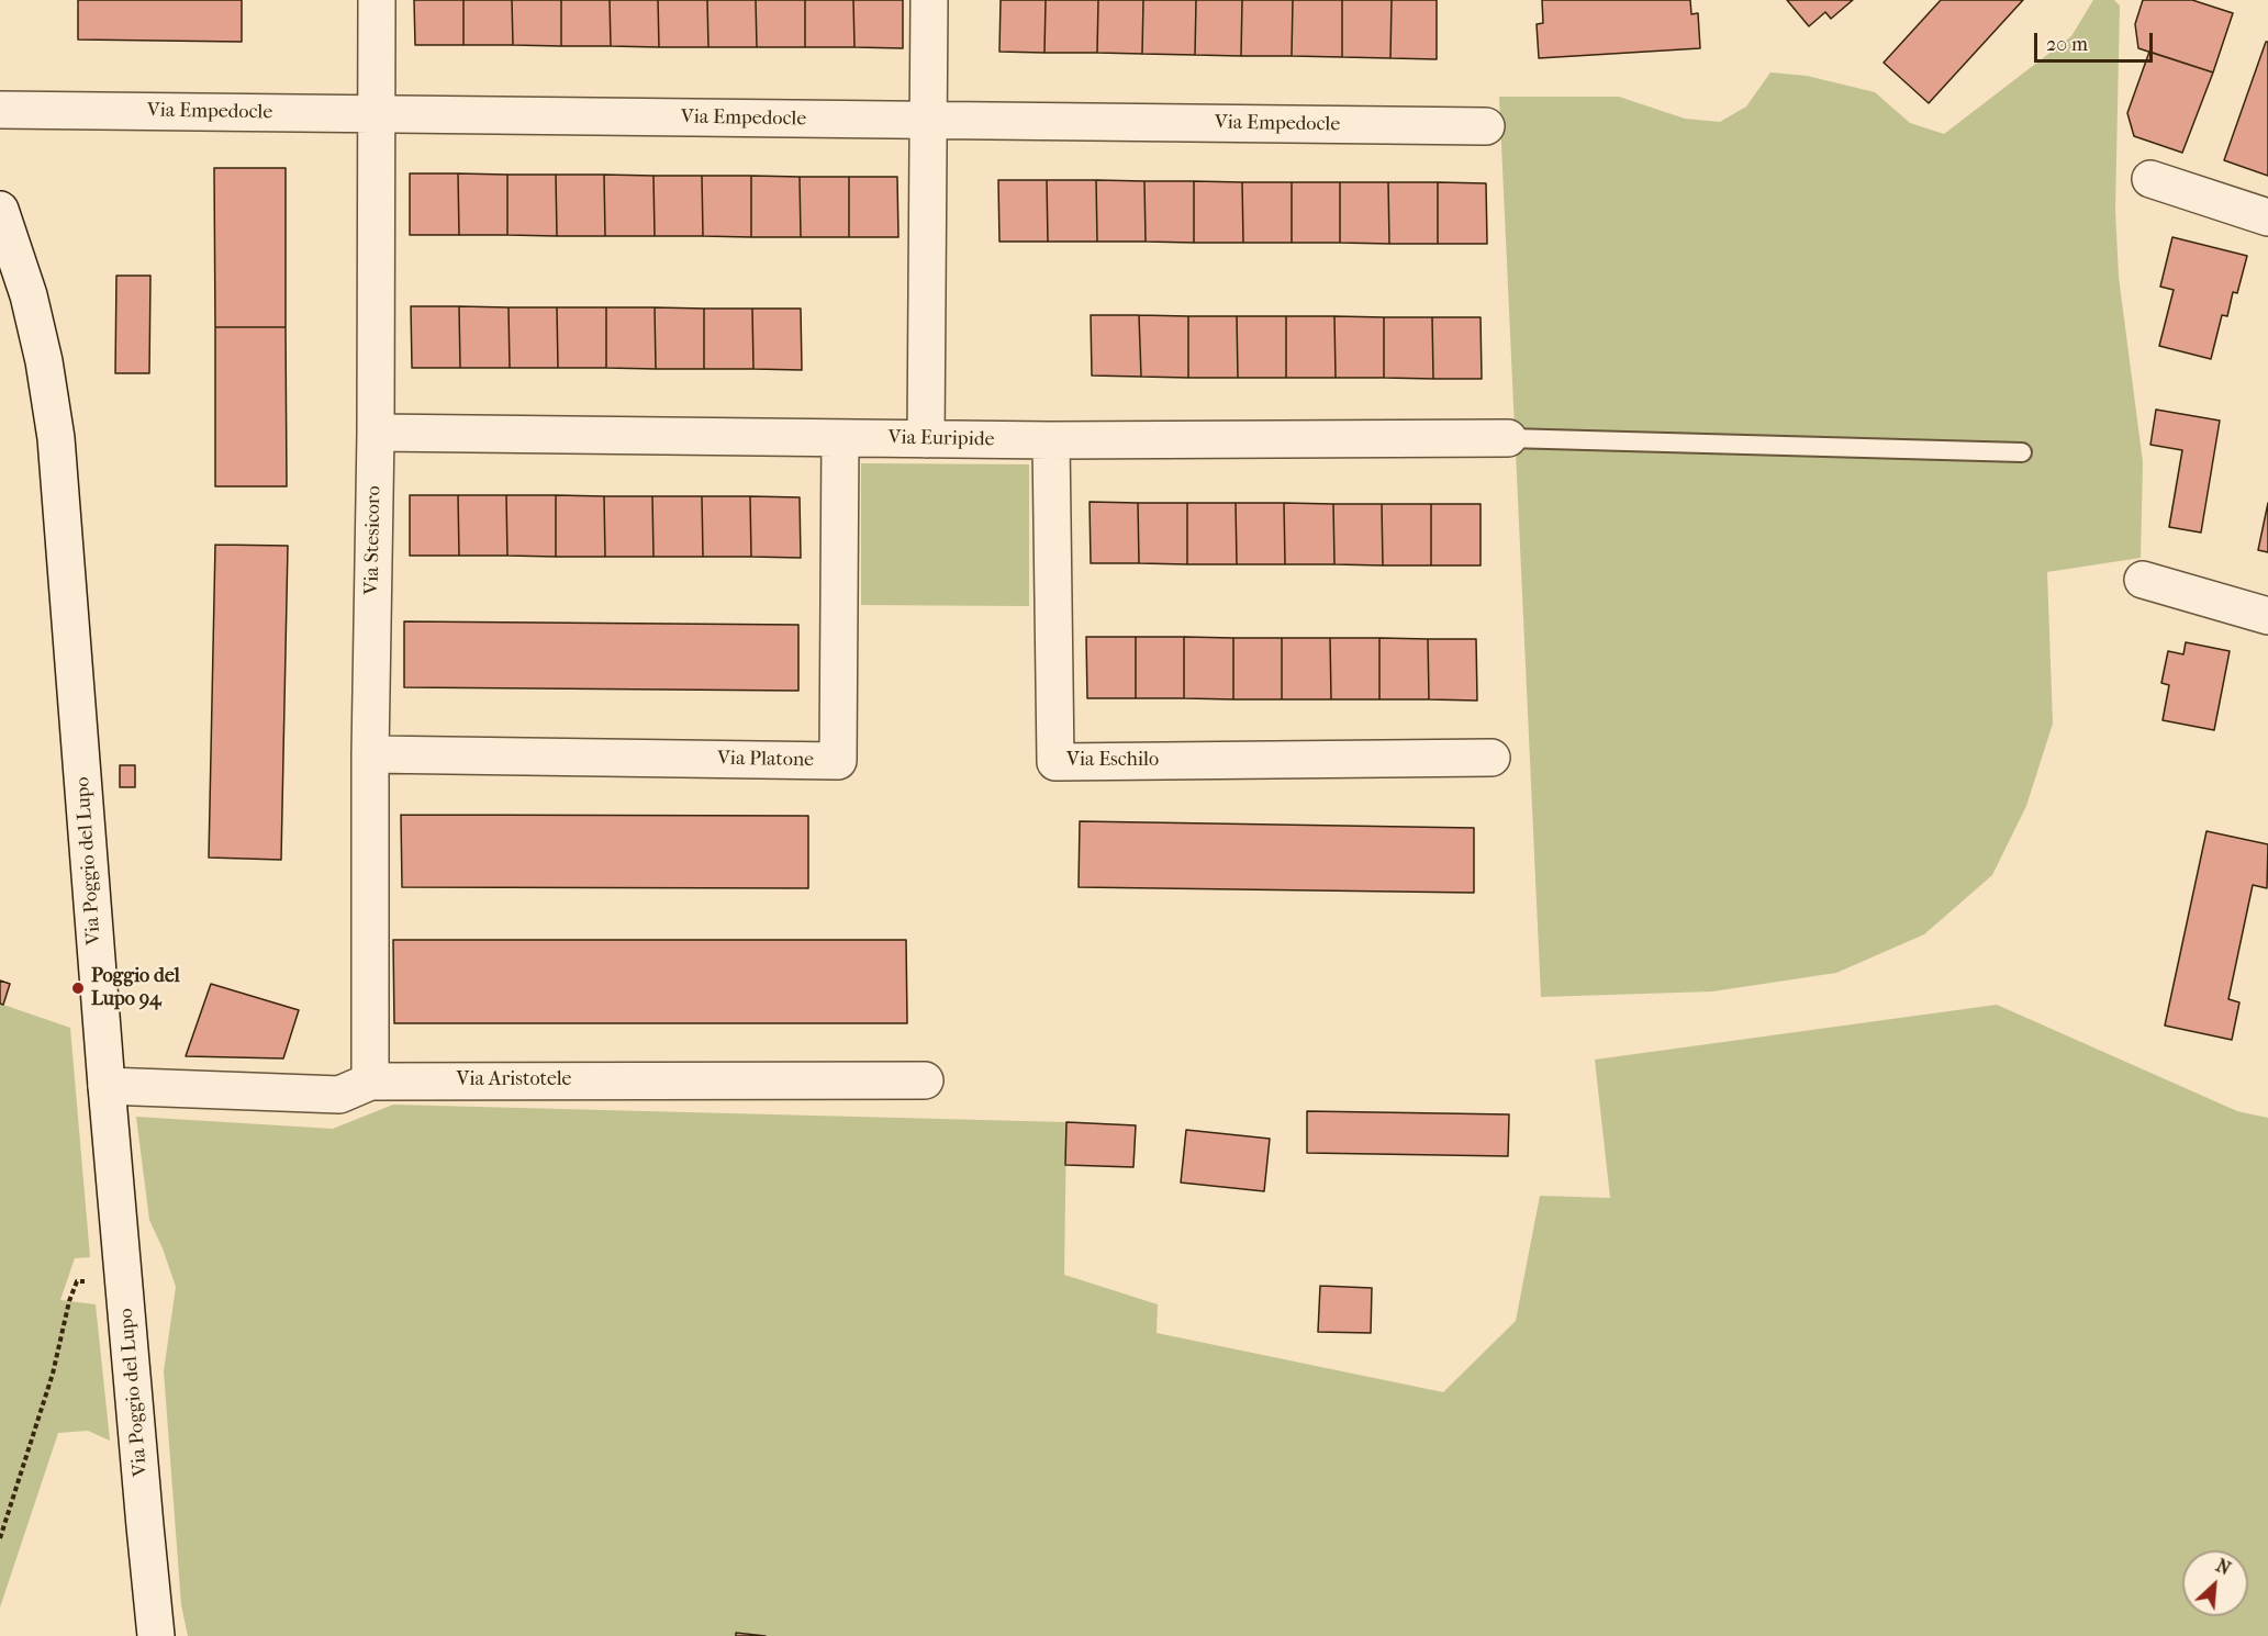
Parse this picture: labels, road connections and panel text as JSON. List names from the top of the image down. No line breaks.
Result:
{"streets":{"street":["Via Empedocle","Via Euripide","Via Stesicoro","Via Platone","Via Eschilo","Via Poggio del Lupo","Via Aristotele"]},"crossings":[["Via Empedocle","Via Stesicoro"],["Via Euripide","Via Stesicoro"],["Via Euripide","Via Platone"],["Via Euripide","Via Eschilo"],["Via Stesicoro","Via Platone"],["Via Stesicoro","Via Aristotele"],["Via Poggio del Lupo","Via Aristotele"]],"places":["Poggio del Lupo 94"],"scale_bar":"20 m","north":"top right"}
